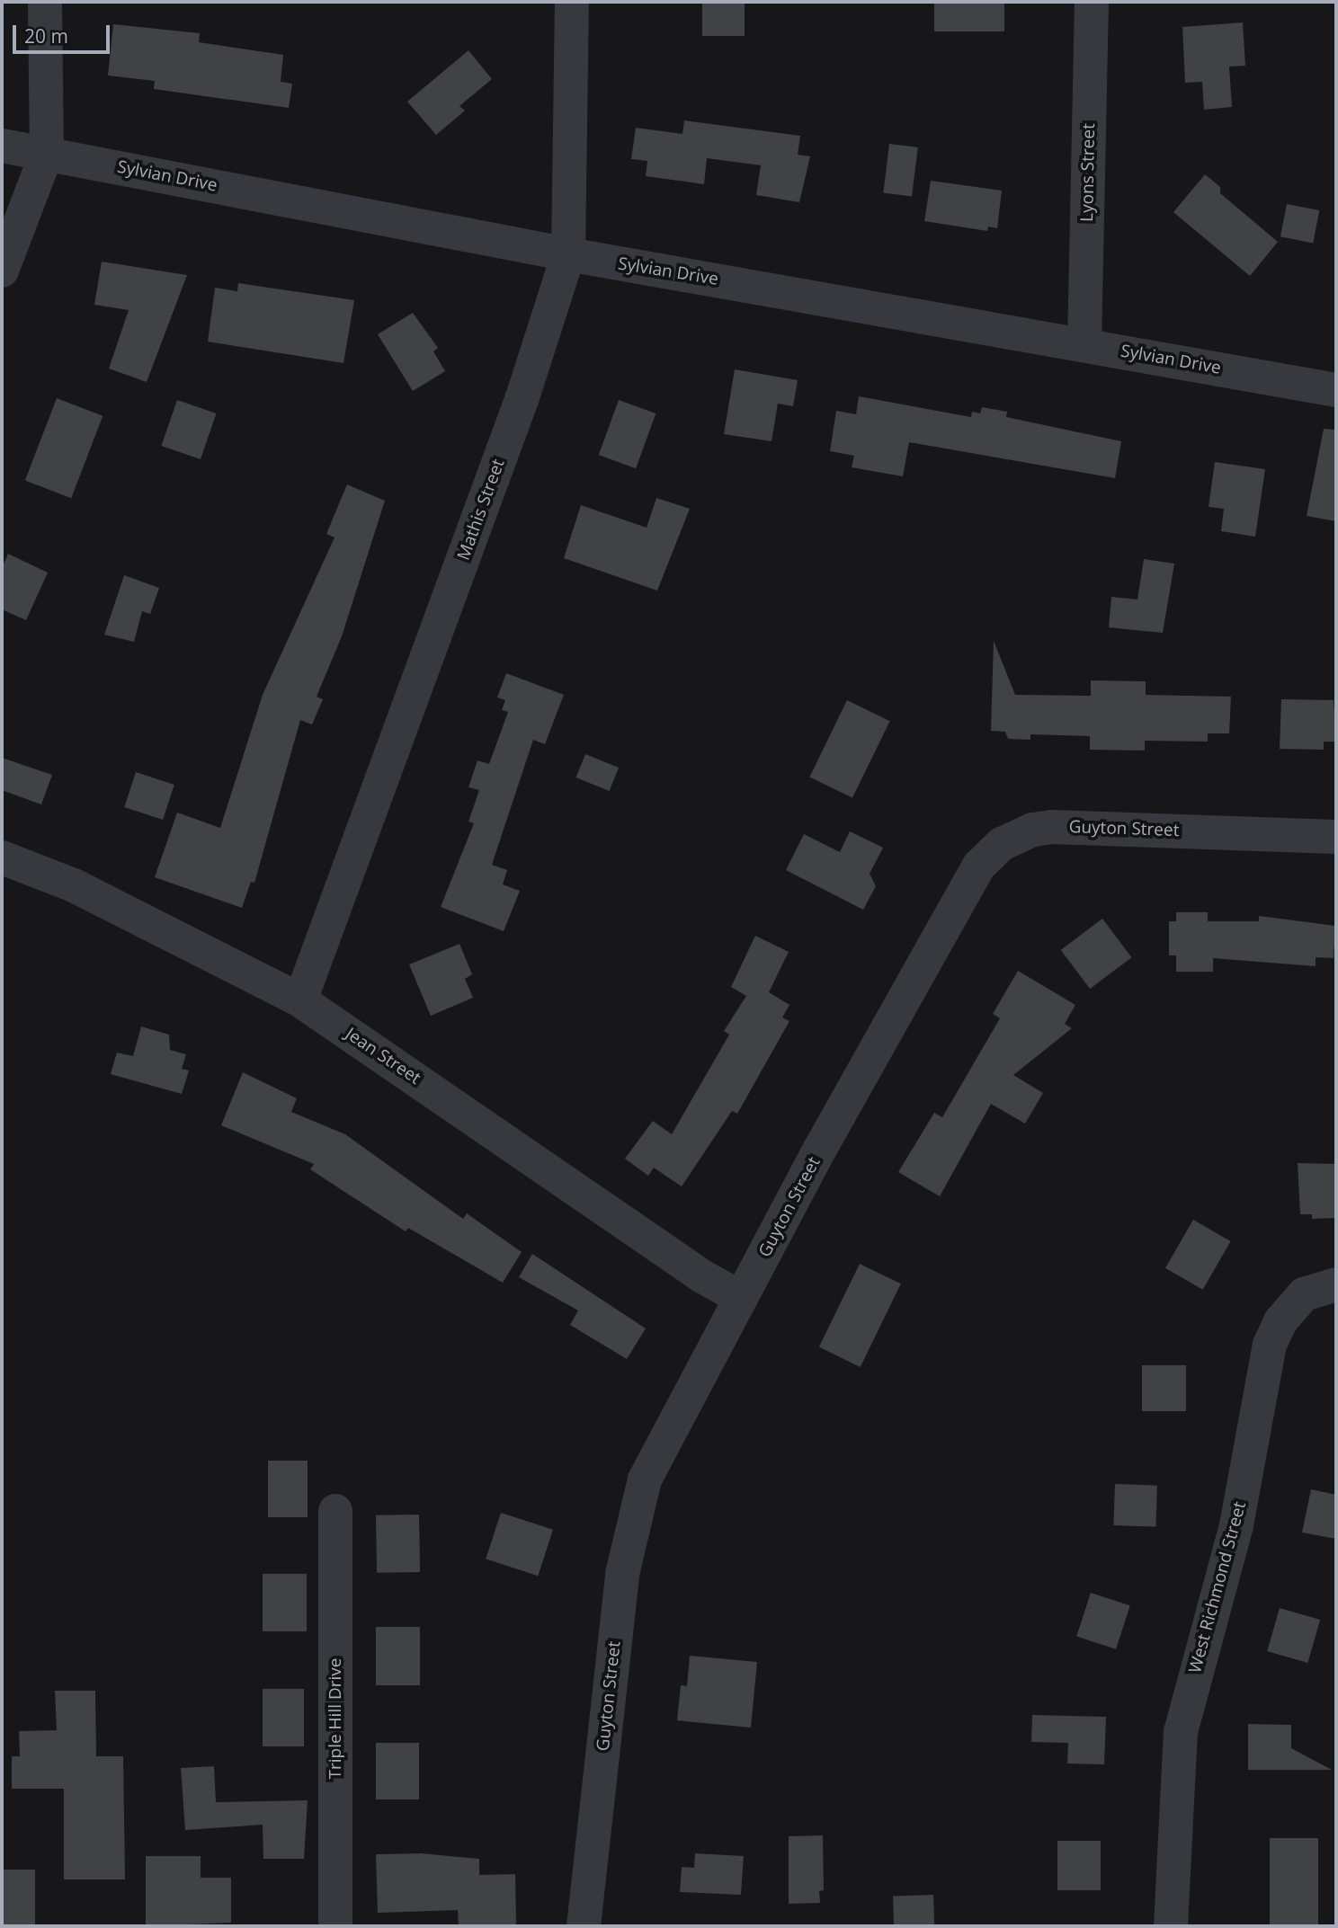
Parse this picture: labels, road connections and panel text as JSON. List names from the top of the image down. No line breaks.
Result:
{"streets":{"street":["Lyons Street","Sylvian Drive","Mathis Street","Guyton Street","Jean Street","West Richmond Street","Triple Hill Drive"]},"crossings":[["Lyons Street","Sylvian Drive"],["Sylvian Drive","Mathis Street"],["Mathis Street","Jean Street"],["Guyton Street","Jean Street"]],"scale_bar":"20 m"}
